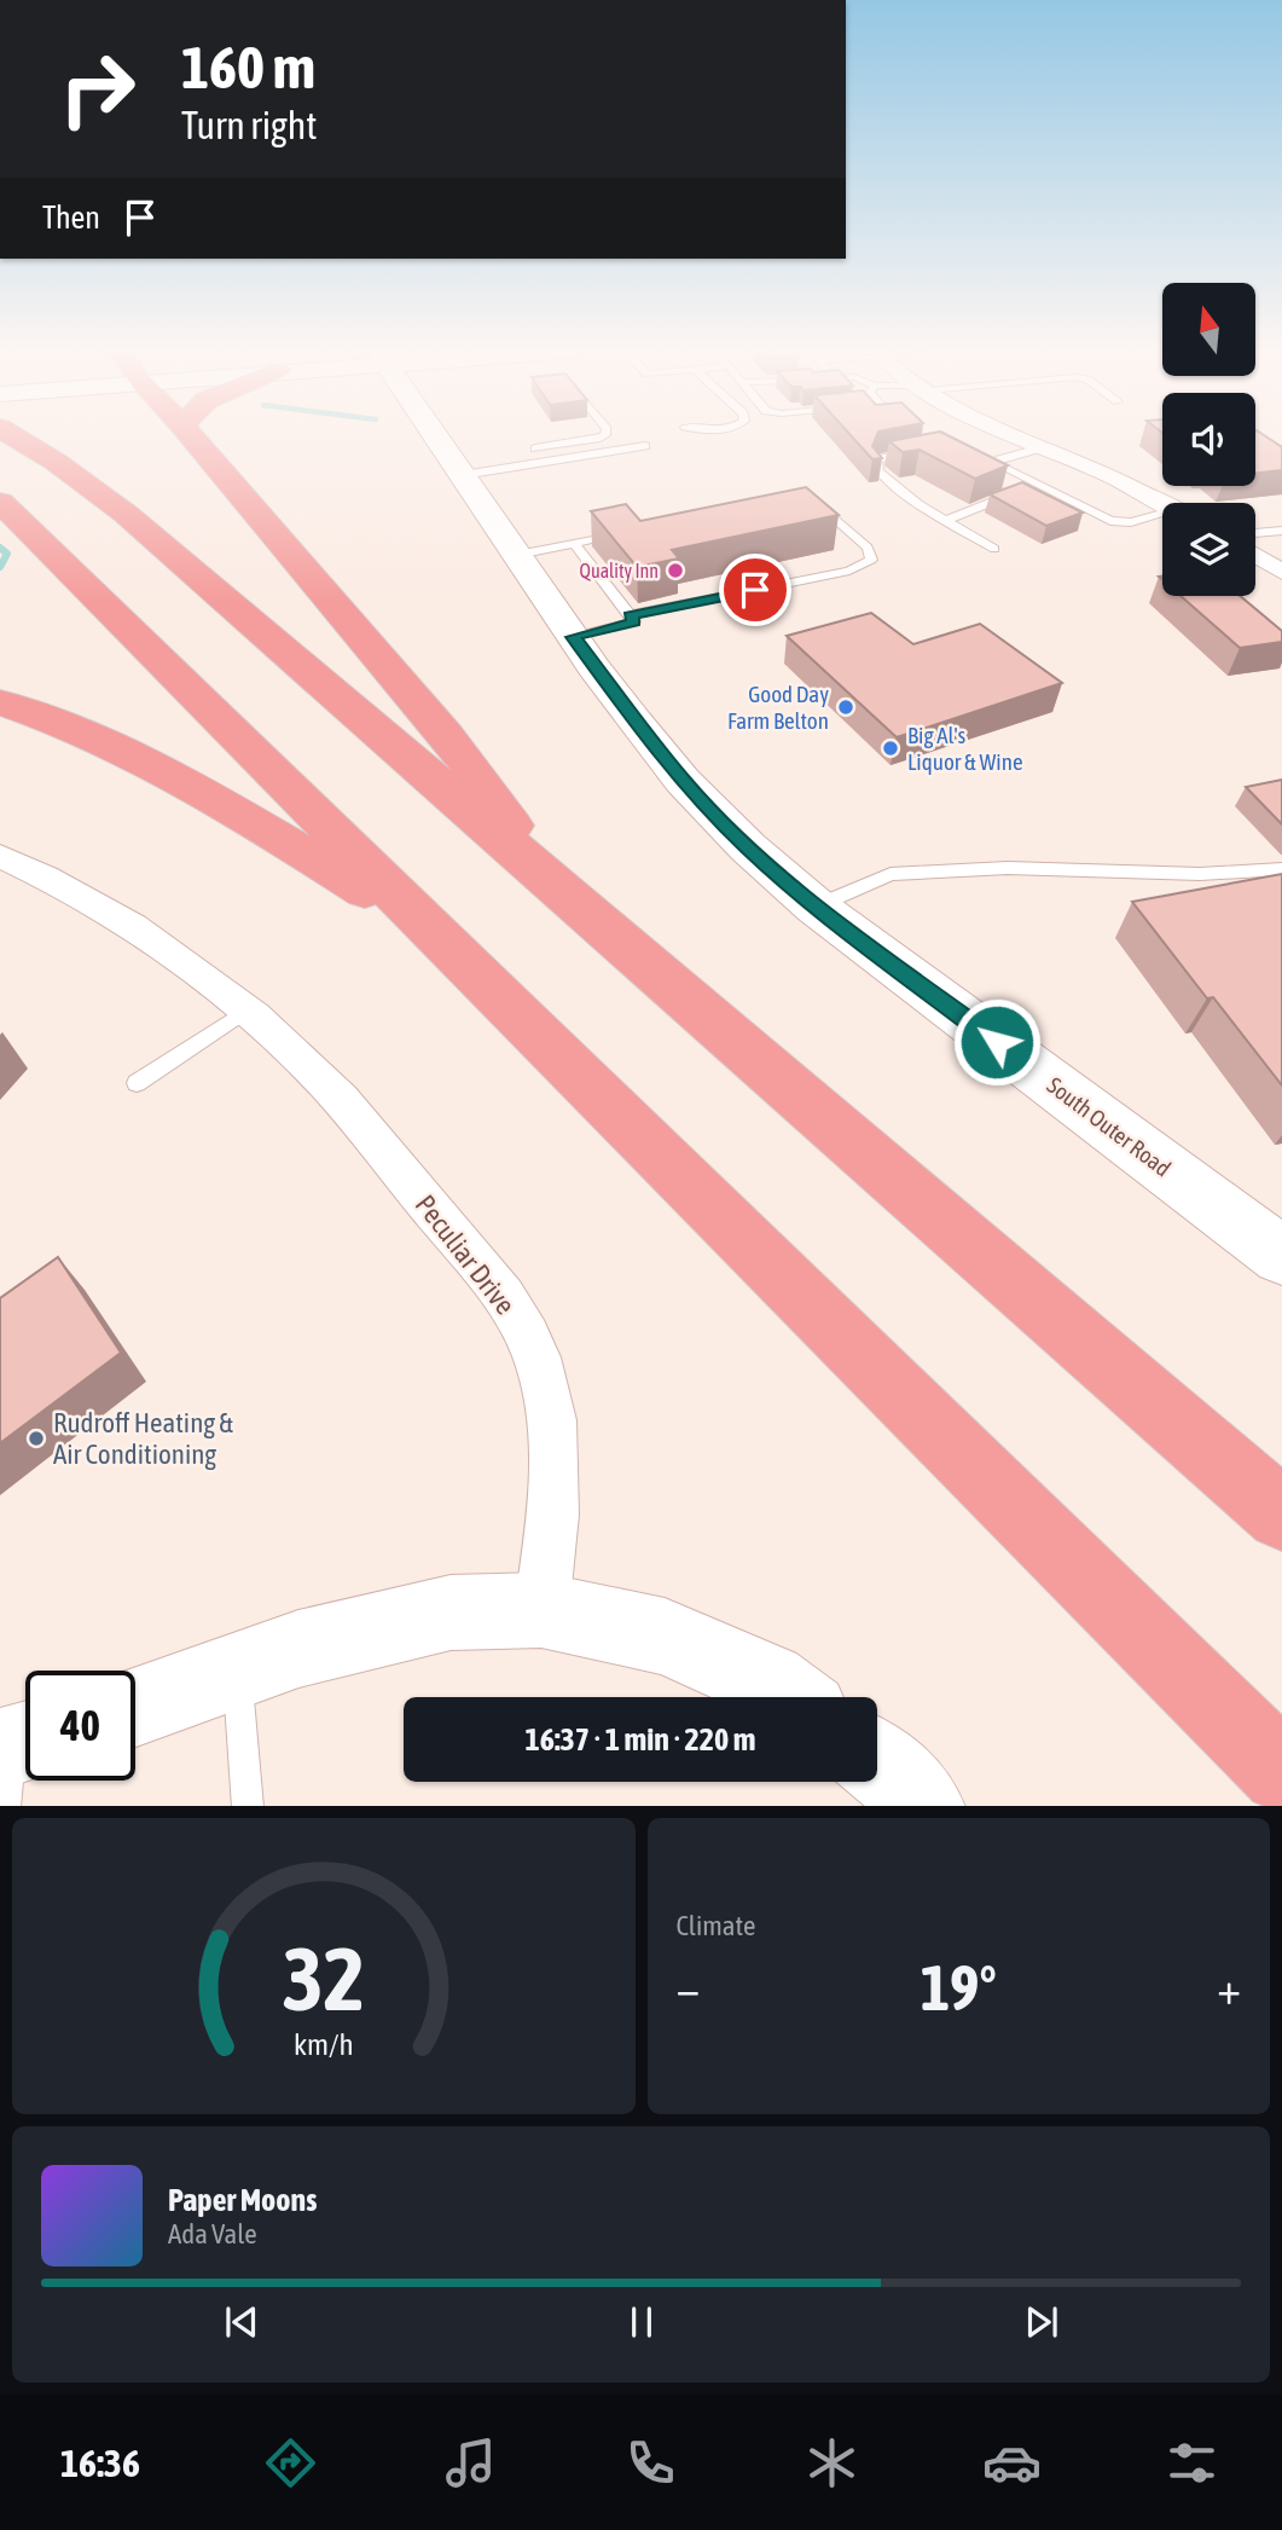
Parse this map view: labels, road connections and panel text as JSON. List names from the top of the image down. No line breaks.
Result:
{"streets":{"street":["South Outer Road","Peculiar Drive"]},"places":["Quality Inn","Good Day Farm Belton","Big Al's Liquor & Wine","Rudroff Heating & Air Conditioning"],"north":"top","page":{"turn":["160 m","Turn right"],"then":"Then","limit":"40","trip":"16:37 · 1 min · 220 m","tile":"Climate","heat":["−","19°","+"],"song":["Paper Moons","Ada Vale"],"tabs":"16:36","gauge":["32","km/h"]}}
